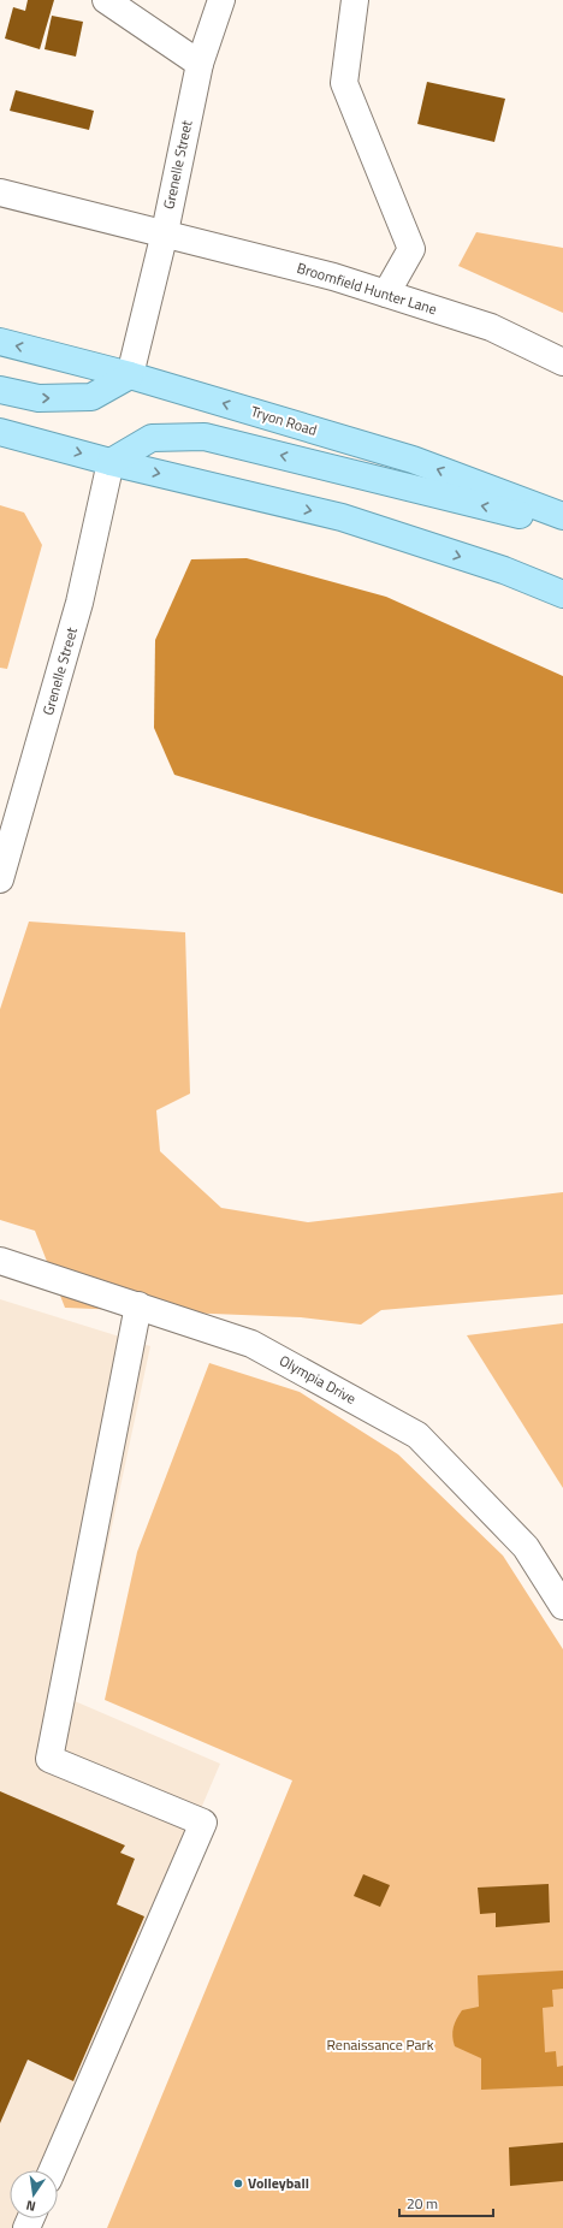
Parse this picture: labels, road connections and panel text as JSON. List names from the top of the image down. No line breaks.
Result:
{"streets":{"main road":["Tryon Road"],"street":["Grenelle Street","Broomfield Hunter Lane","Olympia Drive"]},"crossings":[["Grenelle Street","Broomfield Hunter Lane"],["Grenelle Street","Tryon Road"]],"parks":["Renaissance Park"],"places":["Volleyball"],"scale_bar":"20 m","north":"bottom"}
